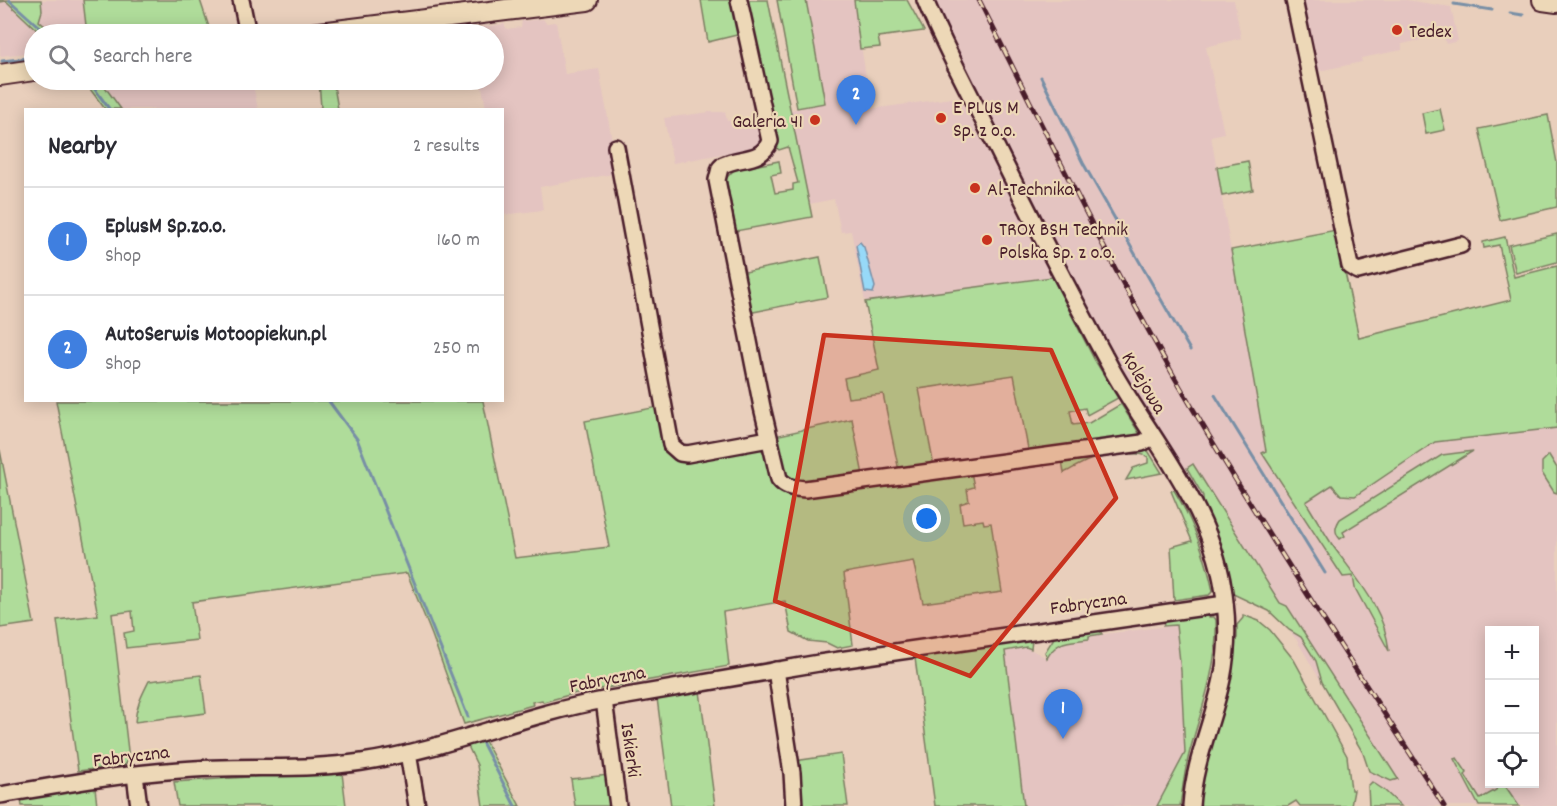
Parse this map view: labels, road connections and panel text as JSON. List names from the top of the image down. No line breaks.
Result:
{"streets":{"street":["Kolejowa","Fabryczna","Iskierki"]},"crossings":[["Kolejowa","Fabryczna"],["Fabryczna","Iskierki"]],"places":["Tedex","E PLUS M Sp. z o.o.","Galeria 41","Al-Technika","TROX BSH Technik Polska Sp. z o.o."],"page":{"search":"Search here","pins":["2","1"],"heading":["Nearby","2 results"],"list":[{"mark":"1","name":"EplusM Sp.zo.o.","note":"Shop","value":"160 m"},{"mark":"2","name":"AutoSerwis Motoopiekun.pl","note":"Shop","value":"250 m"}],"map_buttons":["+","−"]}}
